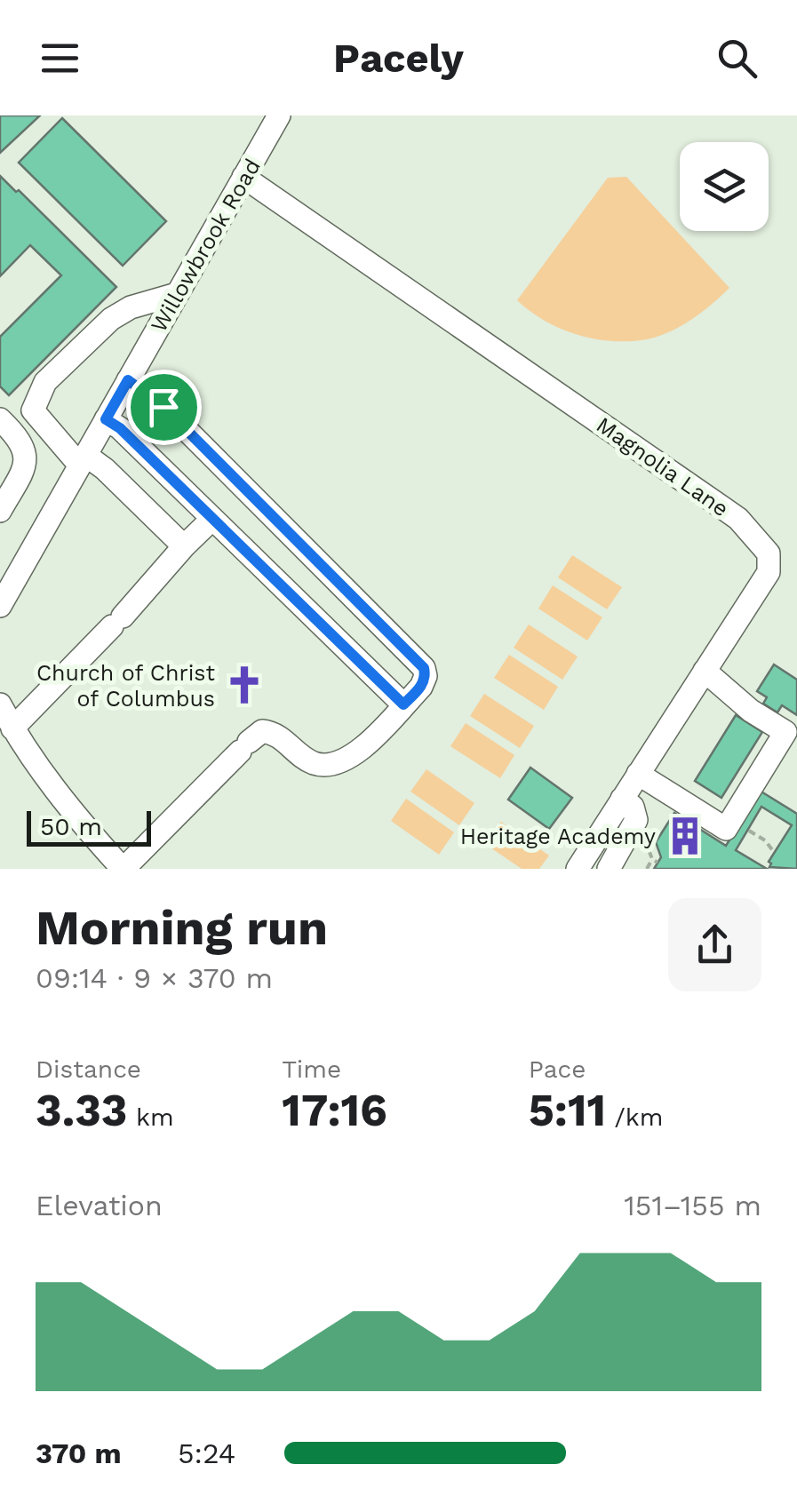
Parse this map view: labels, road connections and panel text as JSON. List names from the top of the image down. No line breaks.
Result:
{"streets":{"street":["Willowbrook Road","Magnolia Lane"]},"crossings":[["Willowbrook Road","Magnolia Lane"]],"places":{"church":["Church of Christ of Columbus"],"building":["Heritage Academy"]},"scale_bar":"50 m","page":{"header":"Pacely","scale":"50 m","heading":["Morning run","09:14 · 9 × 370 m"],"stats":[["Distance","3.33 km"],["Time","17:16"],["Pace","5:11 /km"]],"chart":["Elevation","151–155 m"],"list":[{"name":"370 m","note":"5:24"}]}}
